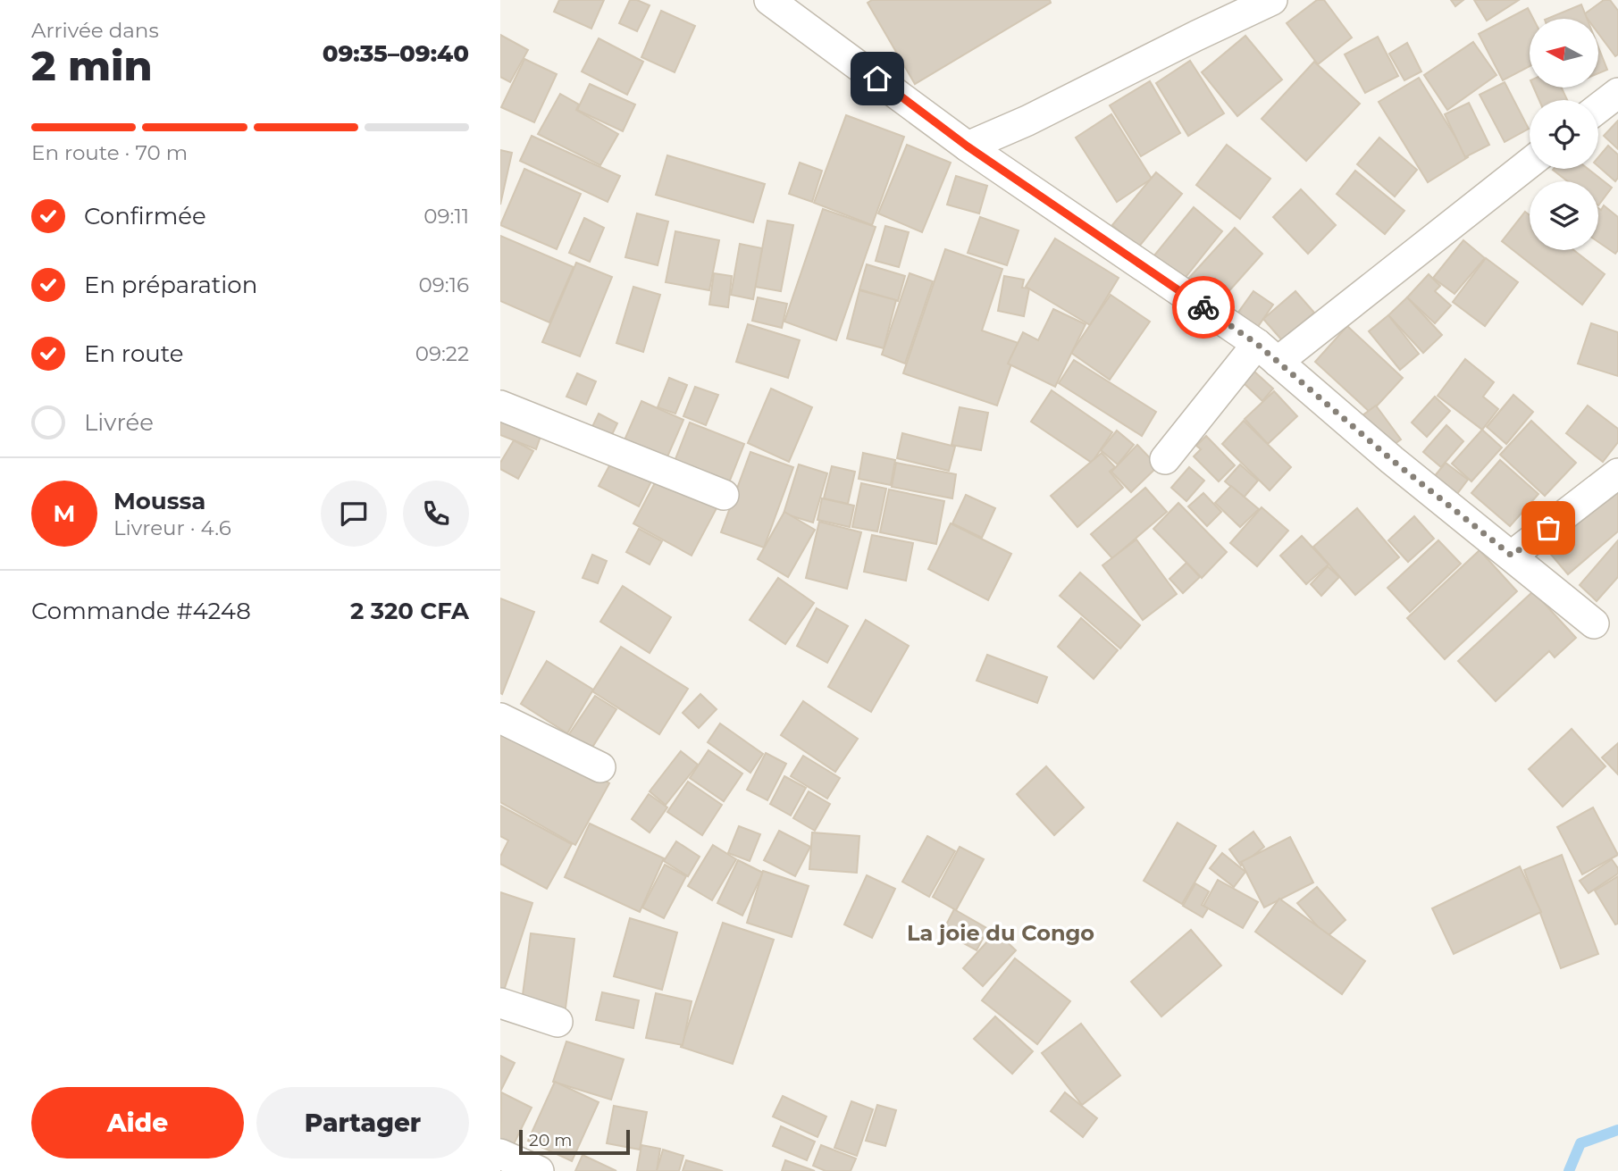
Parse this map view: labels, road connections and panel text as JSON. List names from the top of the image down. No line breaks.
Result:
{"districts":["La joie du Congo"],"scale_bar":"20 m","north":"left","page":{"heading":["2 min","Arrivée dans","09:35–09:40"],"panel":["Moussa","Livreur · 4.6","Commande #4248","2 320 CFA"],"bar":"En route · 70 m","list":[["Confirmée","09:11"],["En préparation","09:16"],["En route","09:22"],"Livrée"],"round":"M","buttons":["Aide","Partager"],"scale":"20 m"}}
